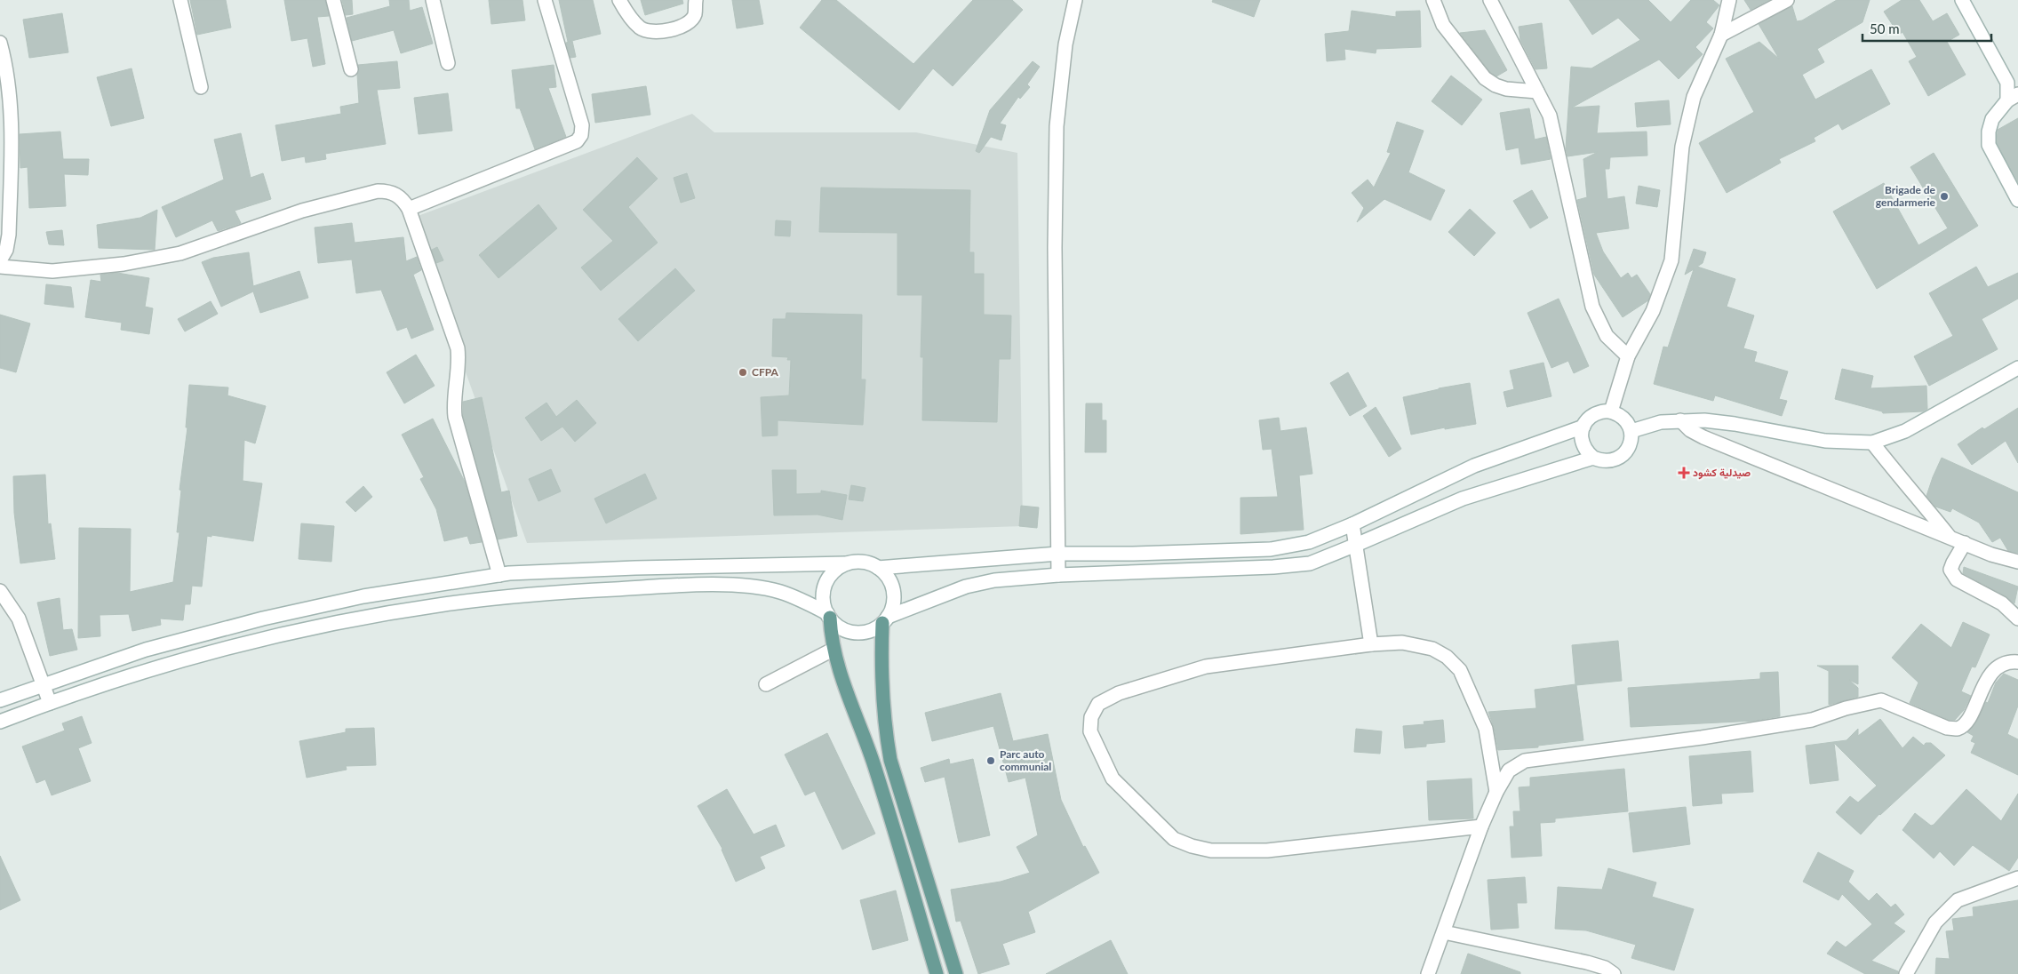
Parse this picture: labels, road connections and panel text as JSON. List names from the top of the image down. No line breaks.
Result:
{"places":{"other":["Brigade de gendarmerie","CFPA","Parc auto communial"],"health":["صيدلية كشود"]},"scale_bar":"50 m"}
